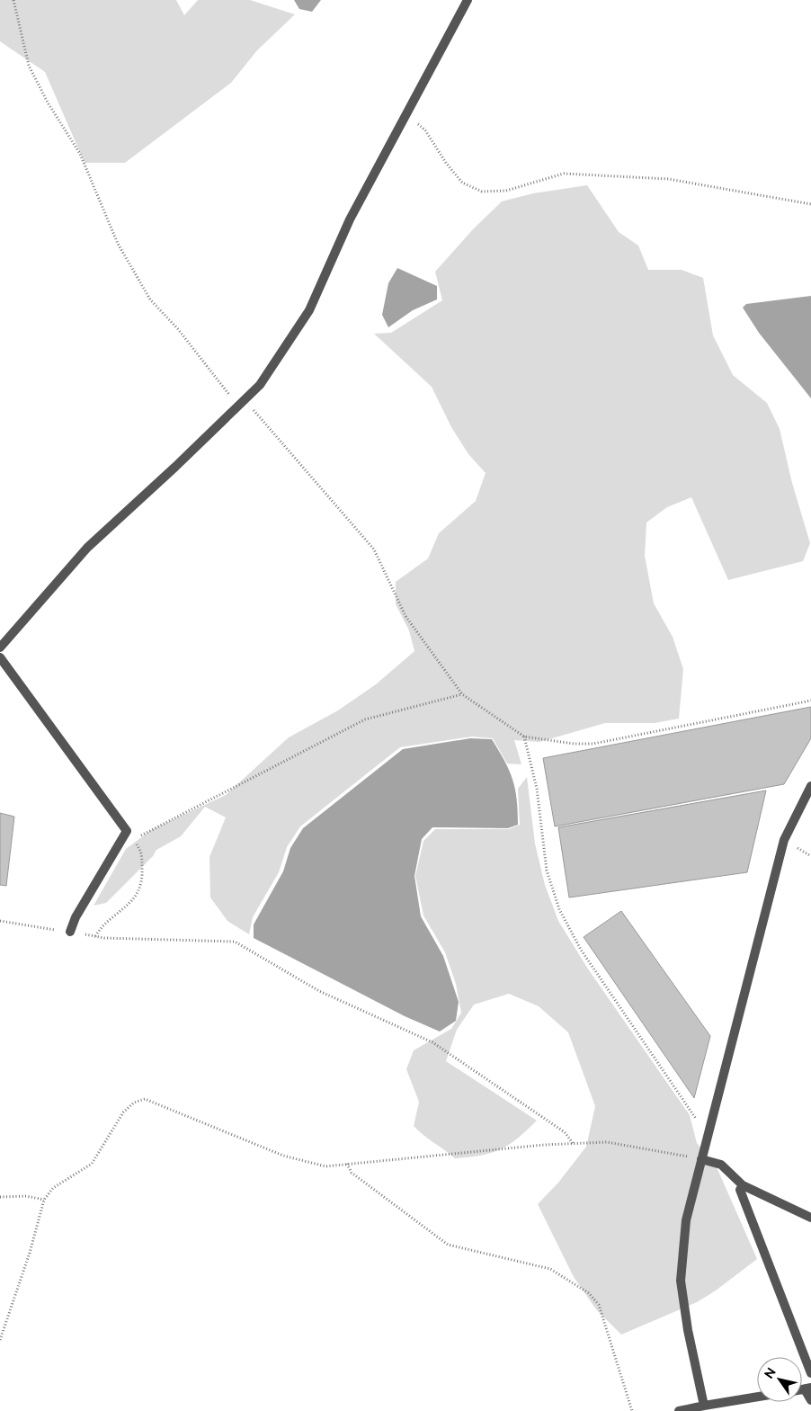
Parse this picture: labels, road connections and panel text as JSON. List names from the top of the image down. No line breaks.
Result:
{"north":"top left"}
